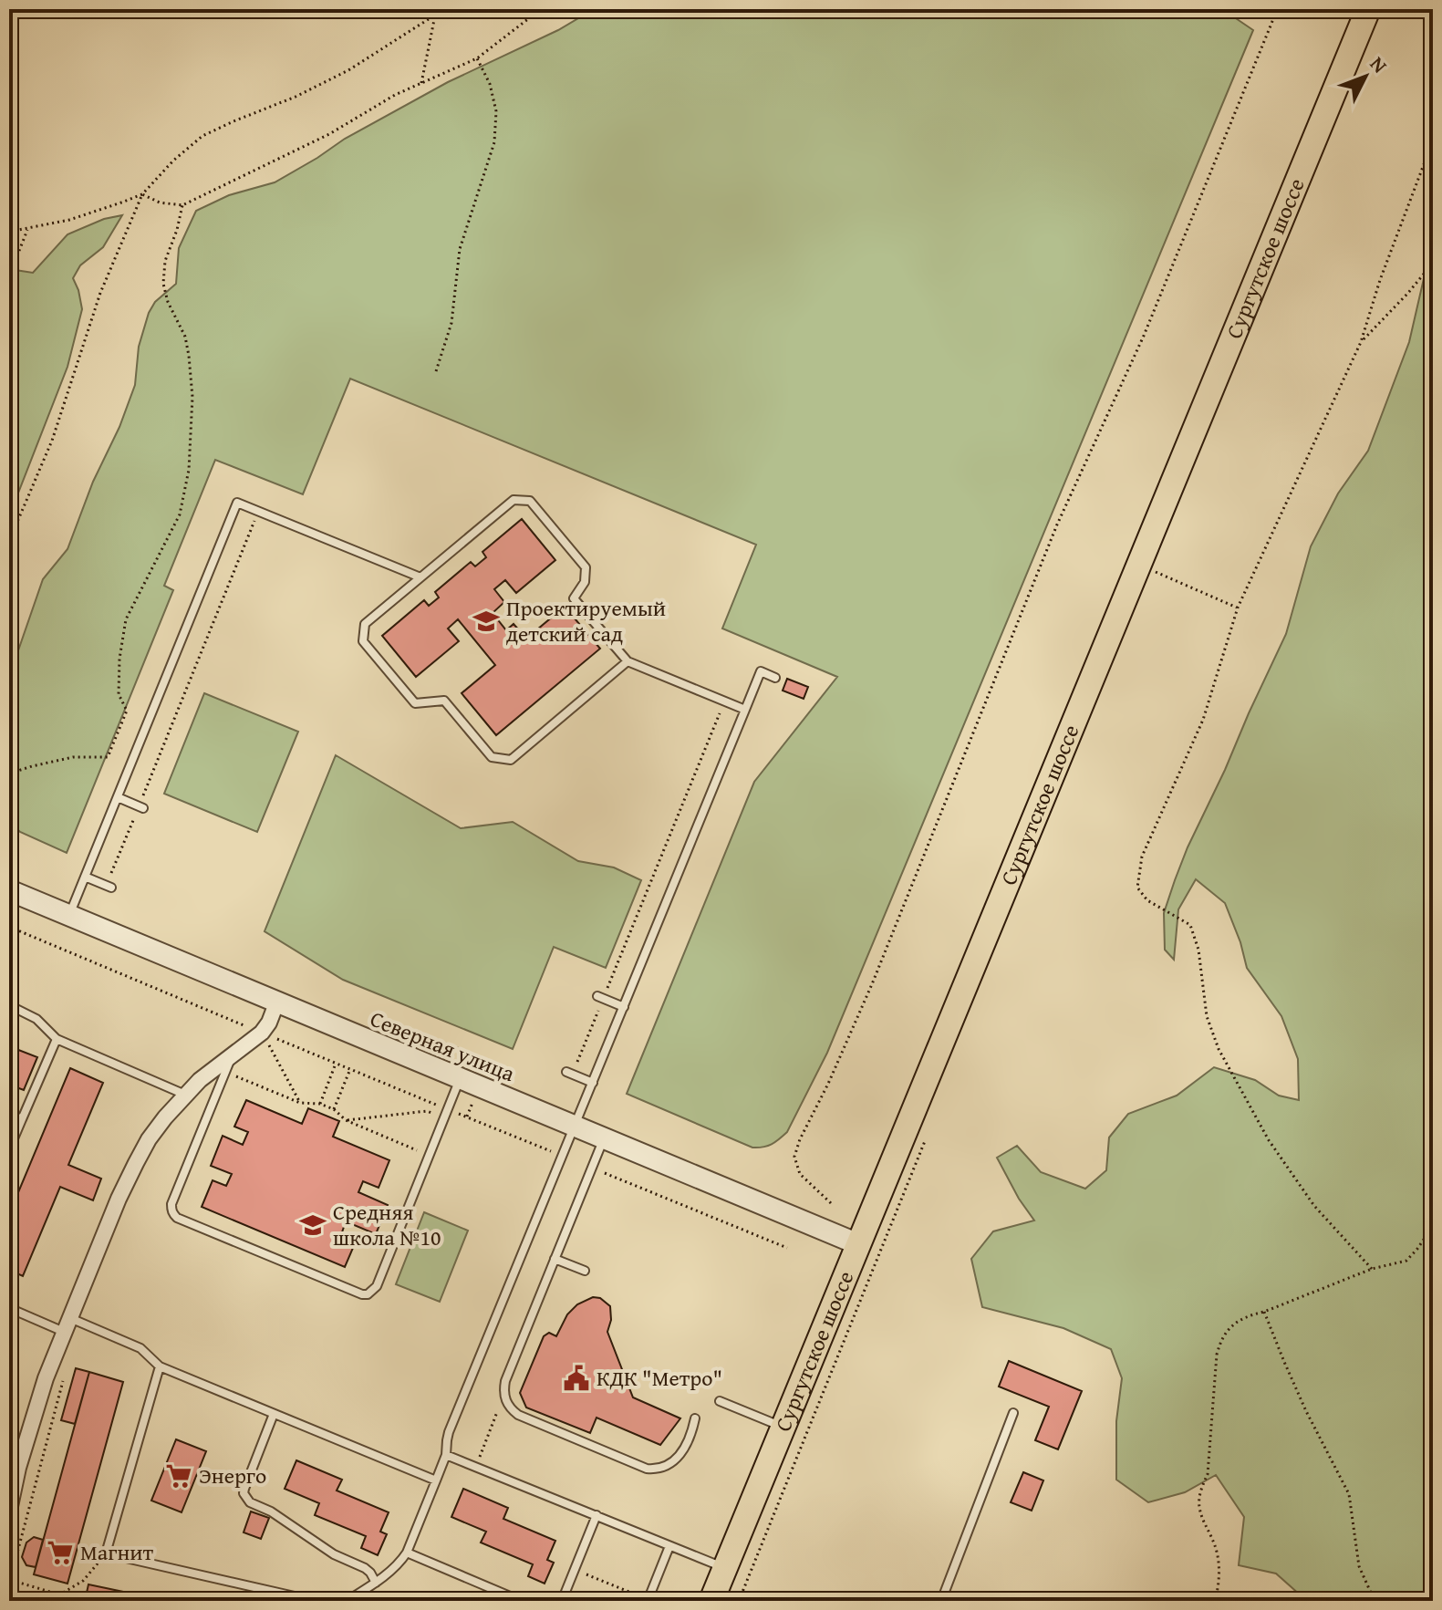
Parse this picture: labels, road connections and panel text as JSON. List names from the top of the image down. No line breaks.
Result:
{"streets":{"main road":["Сургутское шоссе"],"street":["Северная улица"]},"crossings":[["Сургутское шоссе","Северная улица"]],"places":{"school or university":["Проектируемый детский сад","Средняя школа №10"],"public building":["КДК \"Метро\""],"supermarket":["Энерго","Магнит"]},"north":"top right"}
